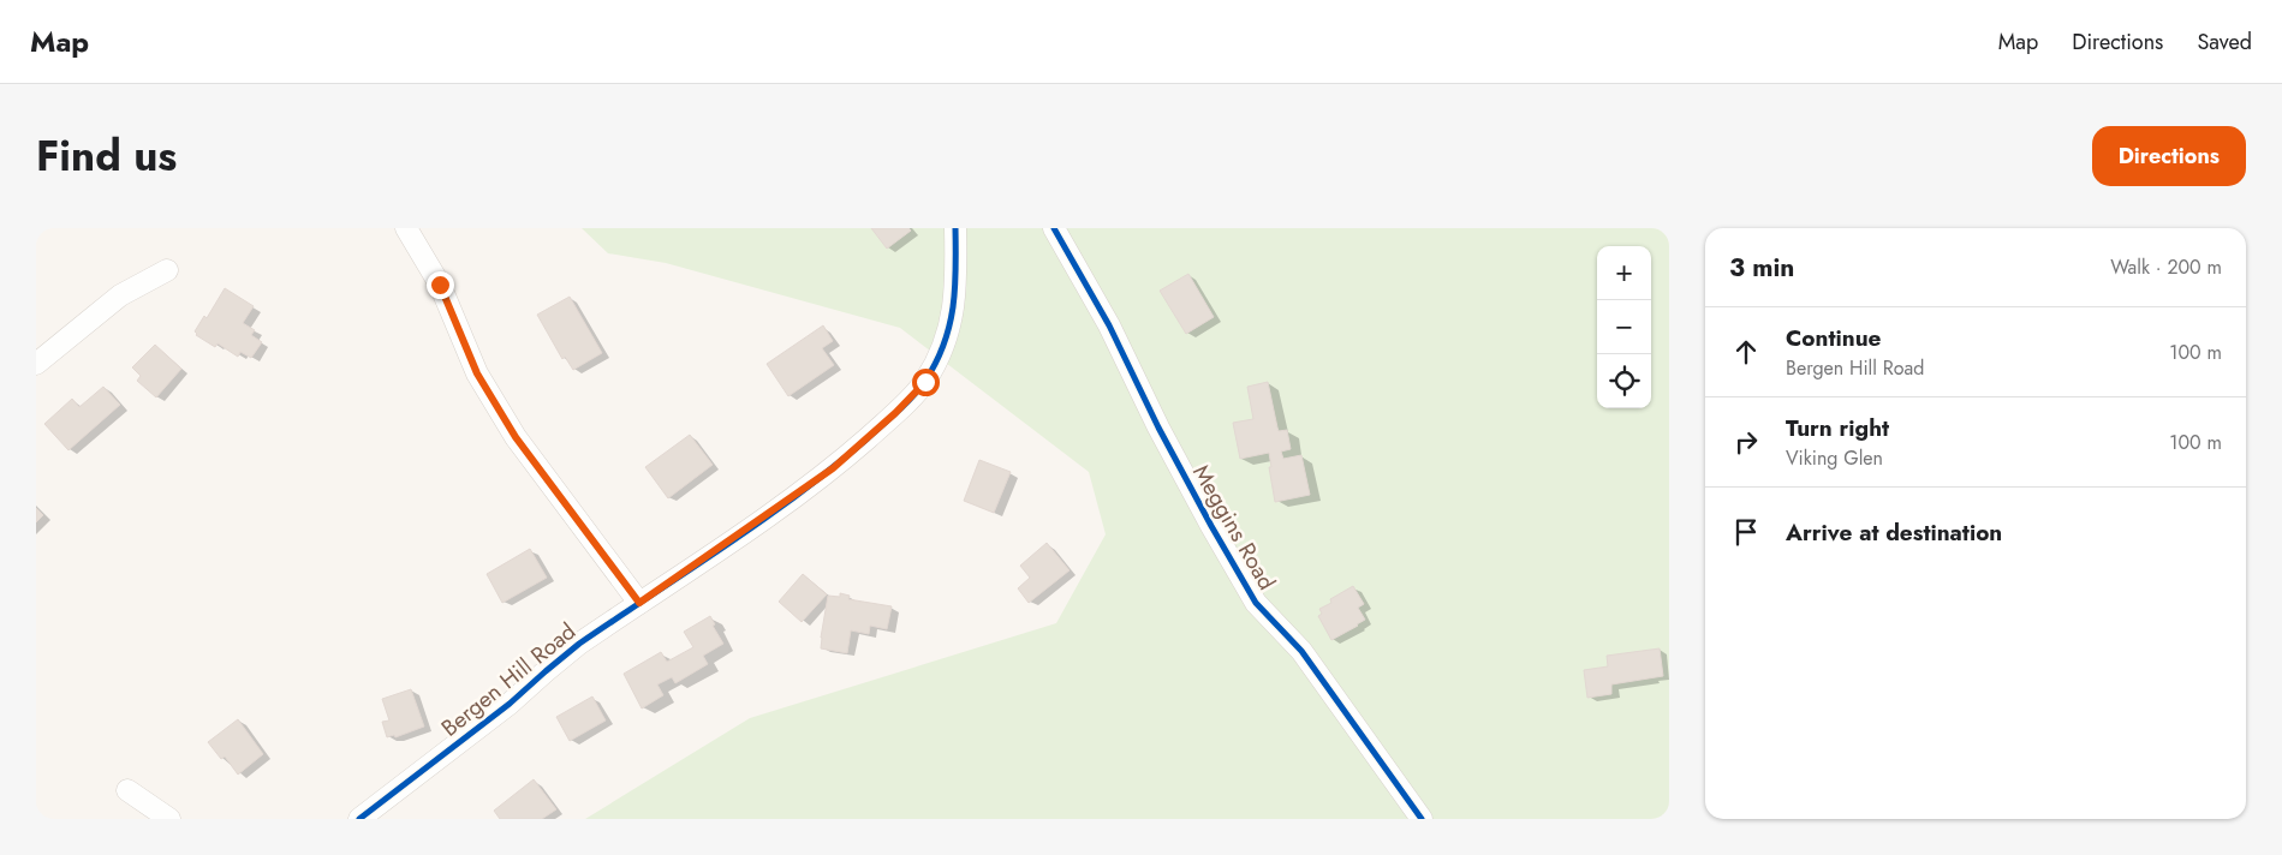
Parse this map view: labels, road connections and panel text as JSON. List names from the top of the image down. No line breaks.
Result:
{"streets":{"street":["Meggins Road","Bergen Hill Road"]},"page":{"header":"Map","nav":["Map","Directions","Saved"],"title":"Find us","buttons":"Directions","heading":["3 min","Walk · 200 m"],"map_buttons":["+","−"],"list":[["Continue","Bergen Hill Road","100 m"],["Turn right","Viking Glen","100 m"],"Arrive at destination"]}}
